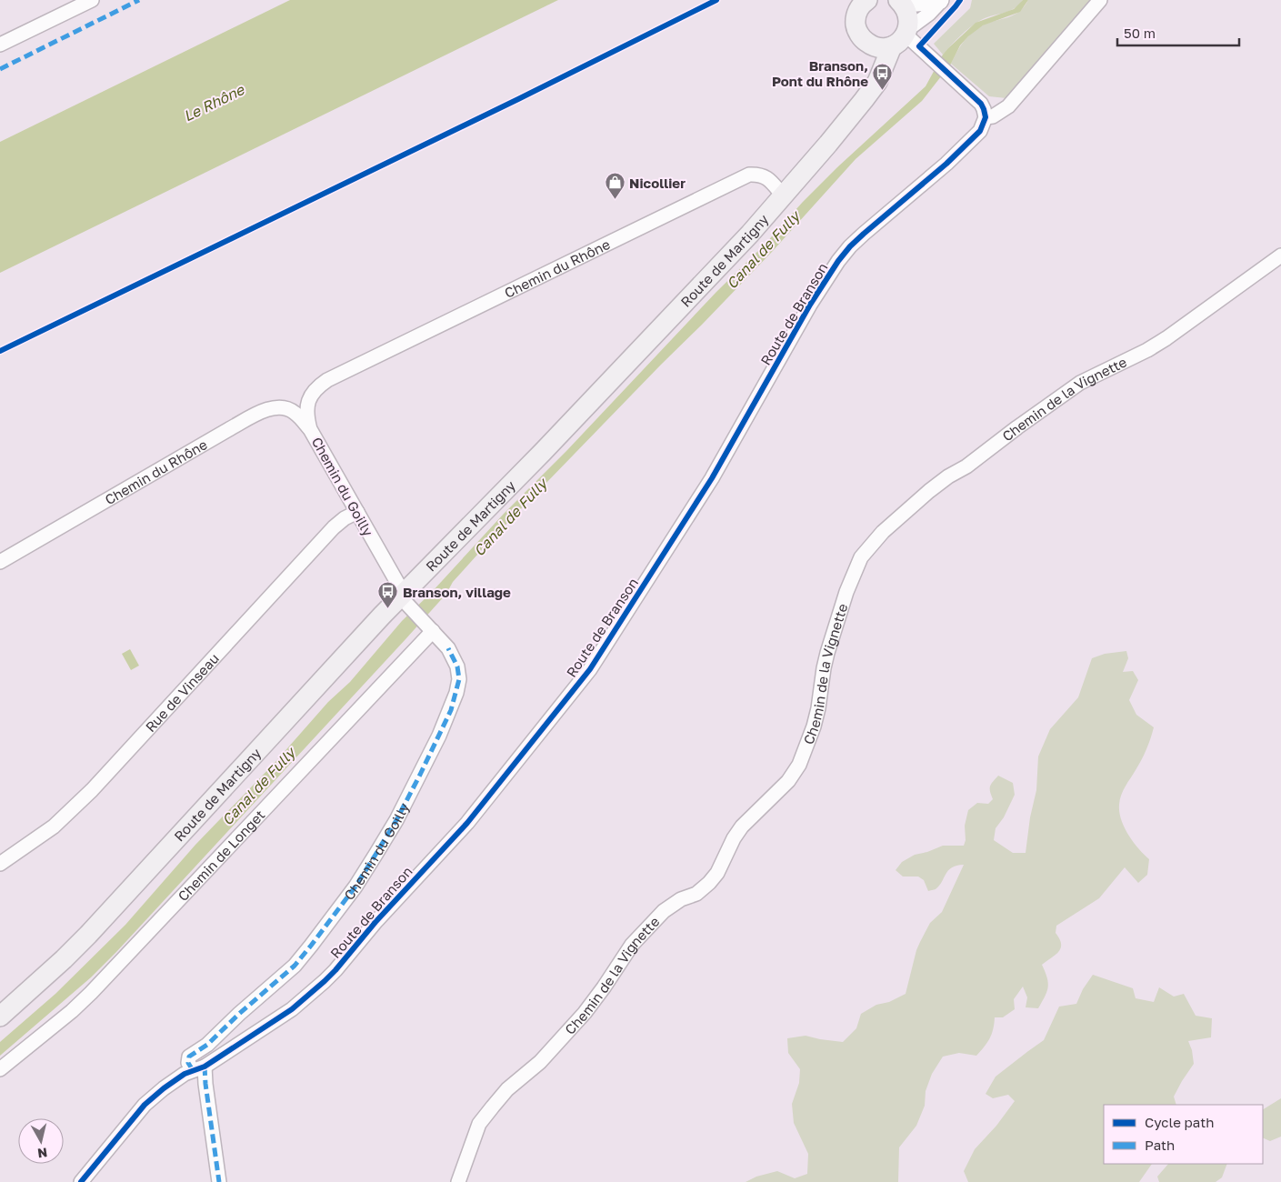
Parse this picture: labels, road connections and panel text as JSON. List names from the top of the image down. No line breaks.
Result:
{"streets":{"main road":["Route de Martigny"],"street":["Chemin du Rhône","Route de Branson","Chemin de la Vignette","Chemin du Goilly","Rue de Vinseau","Chemin de Longet"]},"crossings":[["Route de Martigny","Chemin du Rhône"],["Route de Martigny","Chemin du Goilly"],["Chemin du Rhône","Chemin du Goilly"],["Route de Branson","Chemin du Goilly"],["Chemin du Goilly","Rue de Vinseau"],["Chemin du Goilly","Chemin de Longet"]],"water":["Le Rhône","Canal de Fully"],"places":{"bus stop":["Branson, Pont du Rhône","Branson, village"],"shop":["Nicollier"]},"legend":["Cycle path","Path"],"scale_bar":"50 m","north":"bottom"}
